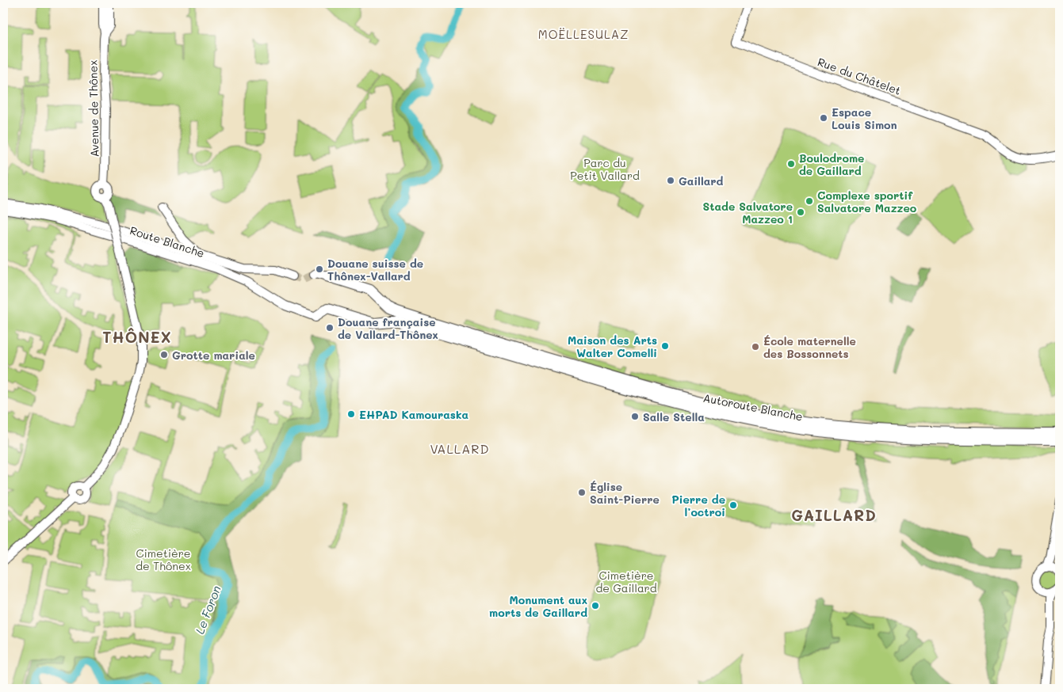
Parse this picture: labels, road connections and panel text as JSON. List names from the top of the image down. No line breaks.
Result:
{"streets":{"highway":["Autoroute Blanche"],"main road":["Rue du Châtelet","Avenue de Thônex","Route Blanche"]},"districts":["MOËLLESULAZ","THÔNEX","VALLARD","GAILLARD"],"water":["Le Foron"],"parks":["Parc du Petit Vallard","Cimetière de Thônex","Cimetière de Gaillard"],"places":["Espace Louis Simon","Boulodrome de Gaillard","Gaillard","Complexe sportif Salvatore Mazzeo","Stade Salvatore Mazzeo 1","Douane suisse de Thônex-Vallard","Douane française de Vallard-Thônex","Maison des Arts Walter Comelli","École maternelle des Bossonnets","Grotte mariale","EHPAD Kamouraska","Salle Stella","Église Saint-Pierre","Pierre de l’octroi","Monument aux morts de Gaillard"]}
